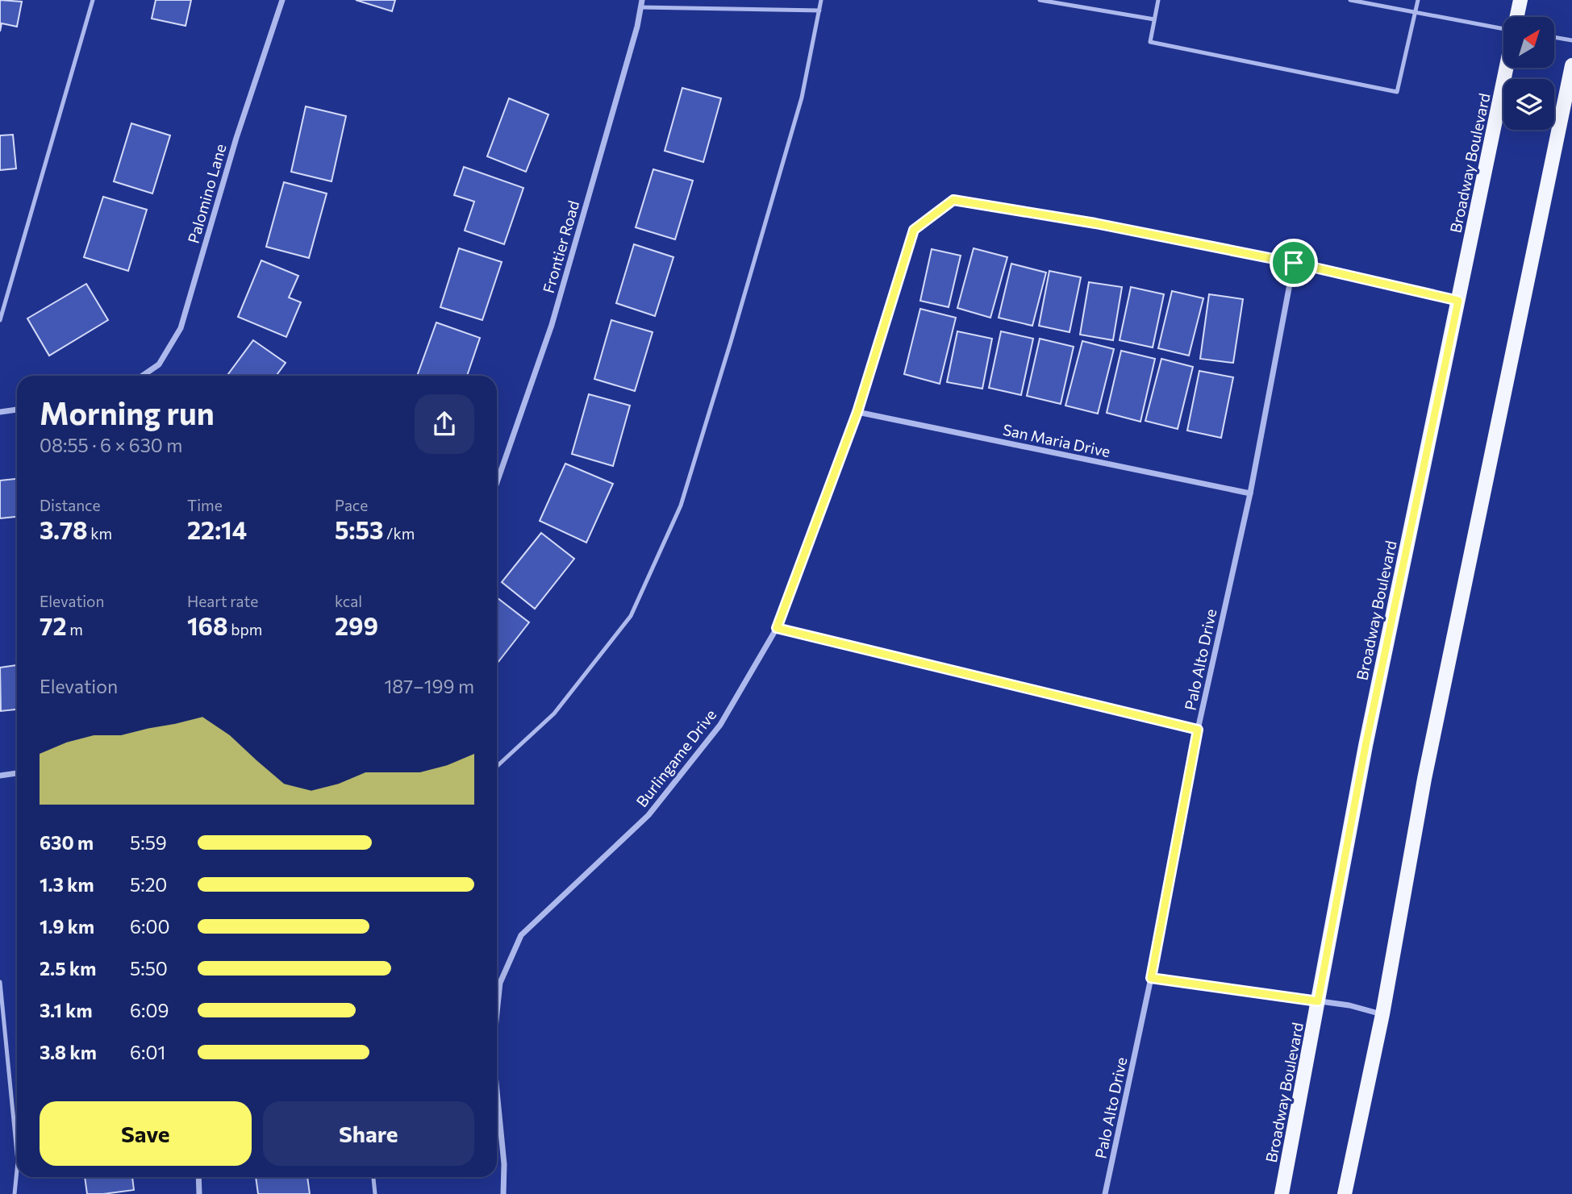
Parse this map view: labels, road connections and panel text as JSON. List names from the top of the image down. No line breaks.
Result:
{"streets":{"main road":["Broadway Boulevard"],"street":["Palomino Lane","Frontier Road","San Maria Drive","Palo Alto Drive","Burlingame Drive"]},"crossings":[["San Maria Drive","Palo Alto Drive"],["San Maria Drive","Burlingame Drive"],["Palo Alto Drive","Burlingame Drive"]],"north":"top right","page":{"heading":["Morning run","08:55 · 6 × 630 m"],"stats":[["Distance","3.78 km"],["Time","22:14"],["Pace","5:53 /km"],["Elevation","72 m"],["Heart rate","168 bpm"],["kcal","299"]],"chart":["Elevation","187–199 m"],"list":[{"name":"630 m","note":"5:59"},{"name":"1.3 km","note":"5:20"},{"name":"1.9 km","note":"6:00"},{"name":"2.5 km","note":"5:50"},{"name":"3.1 km","note":"6:09"},{"name":"3.8 km","note":"6:01"}],"buttons":["Save","Share"]}}
